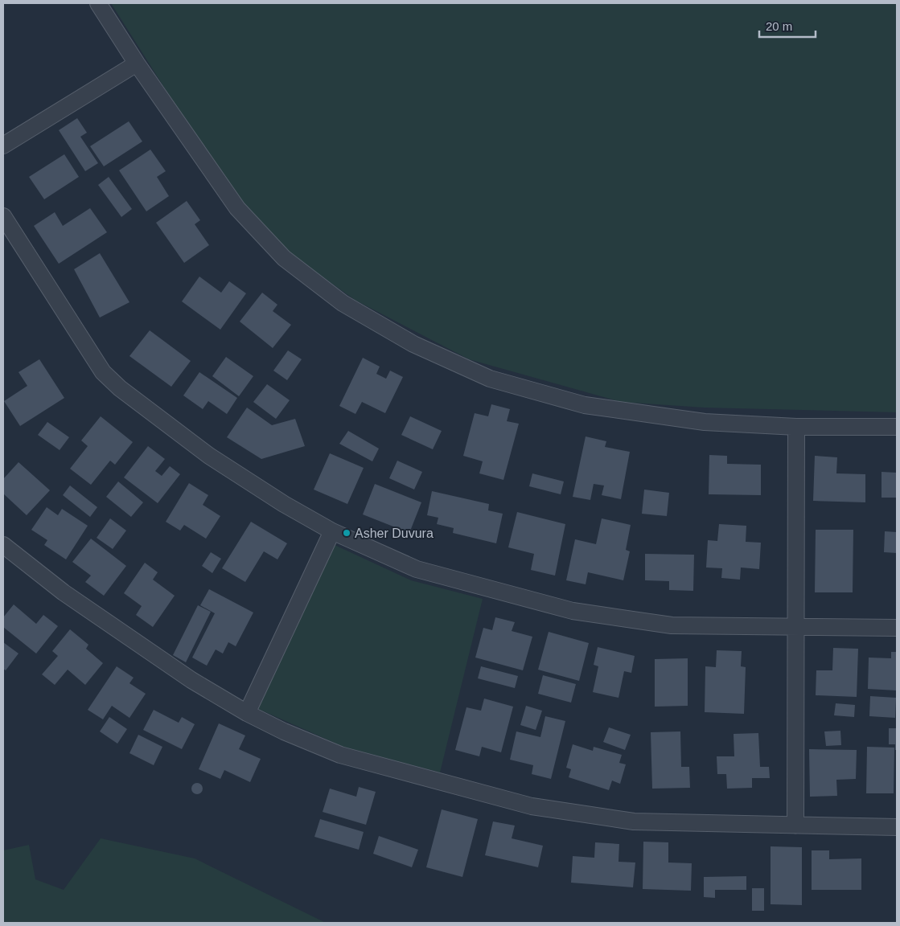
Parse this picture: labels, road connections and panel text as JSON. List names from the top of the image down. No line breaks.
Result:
{"places":["Asher Duvura"],"scale_bar":"20 m"}
